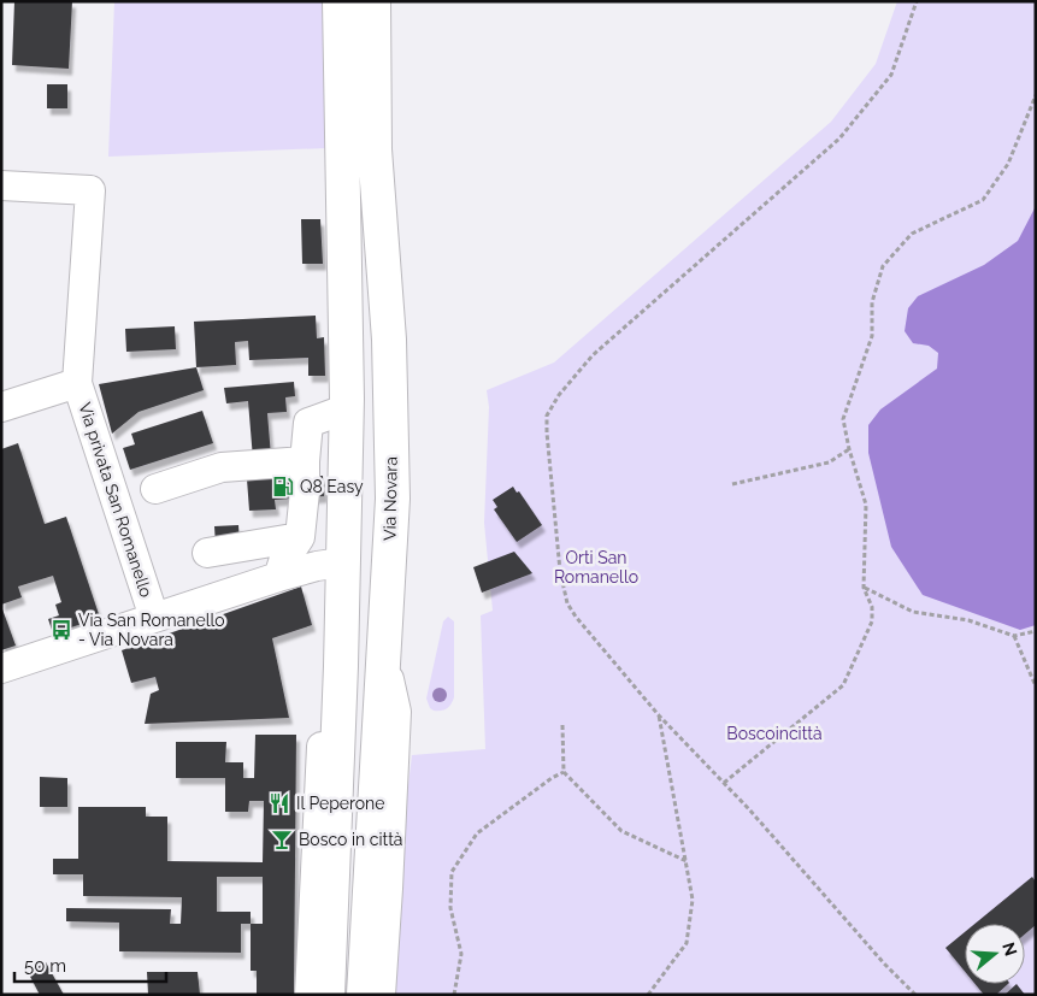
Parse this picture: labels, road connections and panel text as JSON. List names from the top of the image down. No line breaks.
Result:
{"streets":{"main road":["Via Novara"],"street":["Via privata San Romanello"]},"parks":["Orti San Romanello","Boscoincittà"],"places":{"fuel station":["Q8 Easy"],"bus stop":["Via San Romanello - Via Novara"],"restaurant":["Il Peperone"],"bar":["Bosco in città"]},"scale_bar":"50 m","north":"right"}
